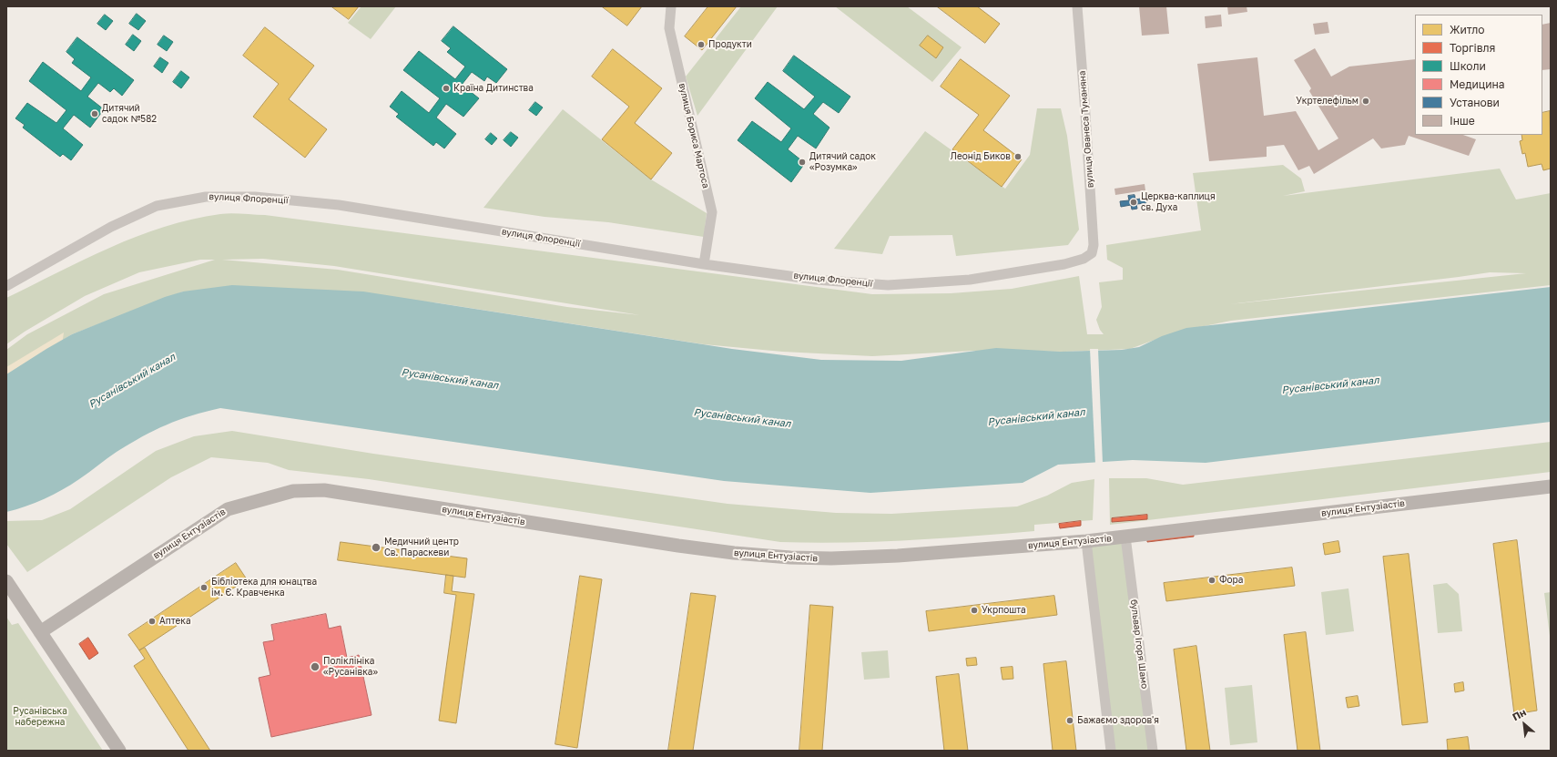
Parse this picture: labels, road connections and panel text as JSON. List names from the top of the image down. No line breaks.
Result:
{"streets":{"street":["вулиця Ованеса Туманяна","вулиця Бориса Мартоса","вулиця Флоренції","вулиця Ентузіастів","бульвар Ігоря Шамо"]},"crossings":[["вулиця Ованеса Туманяна","вулиця Флоренції"],["вулиця Бориса Мартоса","вулиця Флоренції"],["вулиця Ентузіастів","бульвар Ігоря Шамо"]],"water":["Русанівський канал"],"parks":["Русанівська набережна"],"places":["Продукти","Країна Дитинства","Укртелефільм","Дитячий садок №582","Леонід Биков","Дитячий садок «Розумка»","Церква-каплиця св. Духа","Медичний центр Св. Параскеви","Фора","Бібліотека для юнацтва ім. Є. Кравченка","Укрпошта","Аптека","Поліклініка «Русанівка»","Бажаємо здоров'я"],"legend":["Житло","Торгівля","Школи","Медицина","Установи","Інше"],"north":"top left"}
